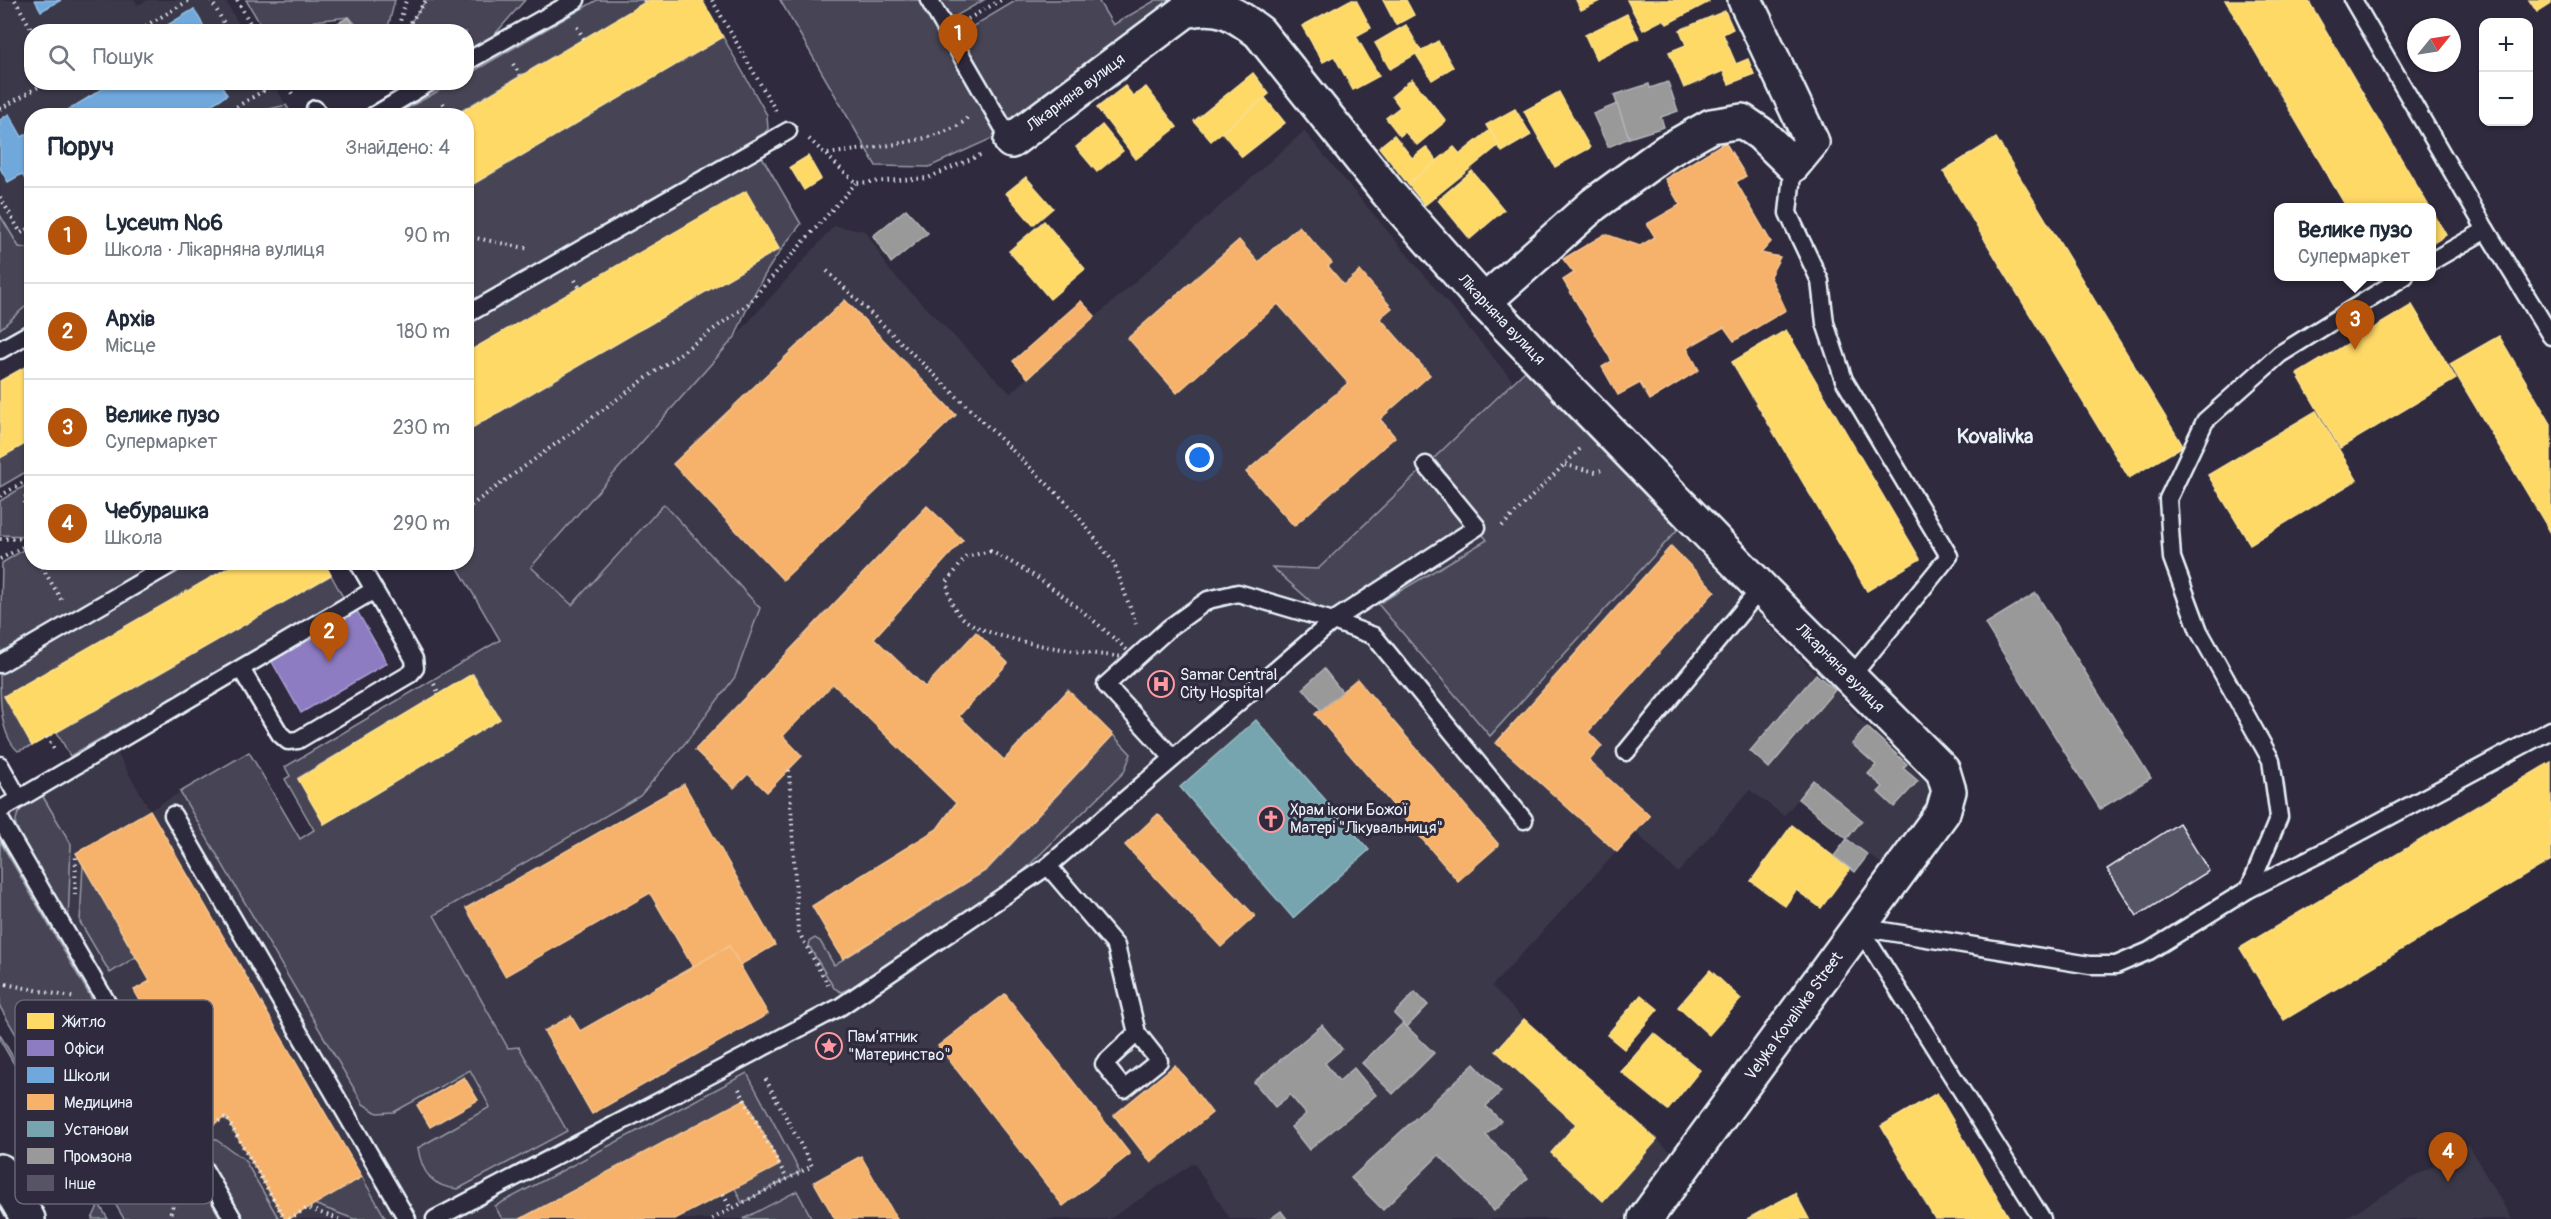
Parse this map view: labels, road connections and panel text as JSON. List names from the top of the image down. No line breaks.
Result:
{"streets":{"street":["Лікарняна вулиця","Velyka Kovalivka Street"]},"crossings":[["Лікарняна вулиця","Velyka Kovalivka Street"]],"districts":["Kovalivka"],"places":{"hospital":["Samar Central City Hospital"],"church":["Храм ікони Божої Матері \"Лікувальниця\""],"place":["Пам’ятник \"Материнство\""]},"legend":["Житло","Офіси","Школи","Медицина","Установи","Промзона","Інше"],"north":"top right","page":{"pins":["1","3","2","4"],"map_buttons":["+","−"],"search":"Пошук","heading":["Поруч","Знайдено: 4"],"list":[{"mark":"1","name":"Lyceum №6","note":"Школа · Лікарняна вулиця","value":"90 m"},{"mark":"2","name":"Архів","note":"Місце","value":"180 m"},{"mark":"3","name":"Велике пузо","note":"Супермаркет","value":"230 m"},{"mark":"4","name":"Чебурашка","note":"Школа","value":"290 m"}],"popup":["Велике пузо","Супермаркет"]}}
